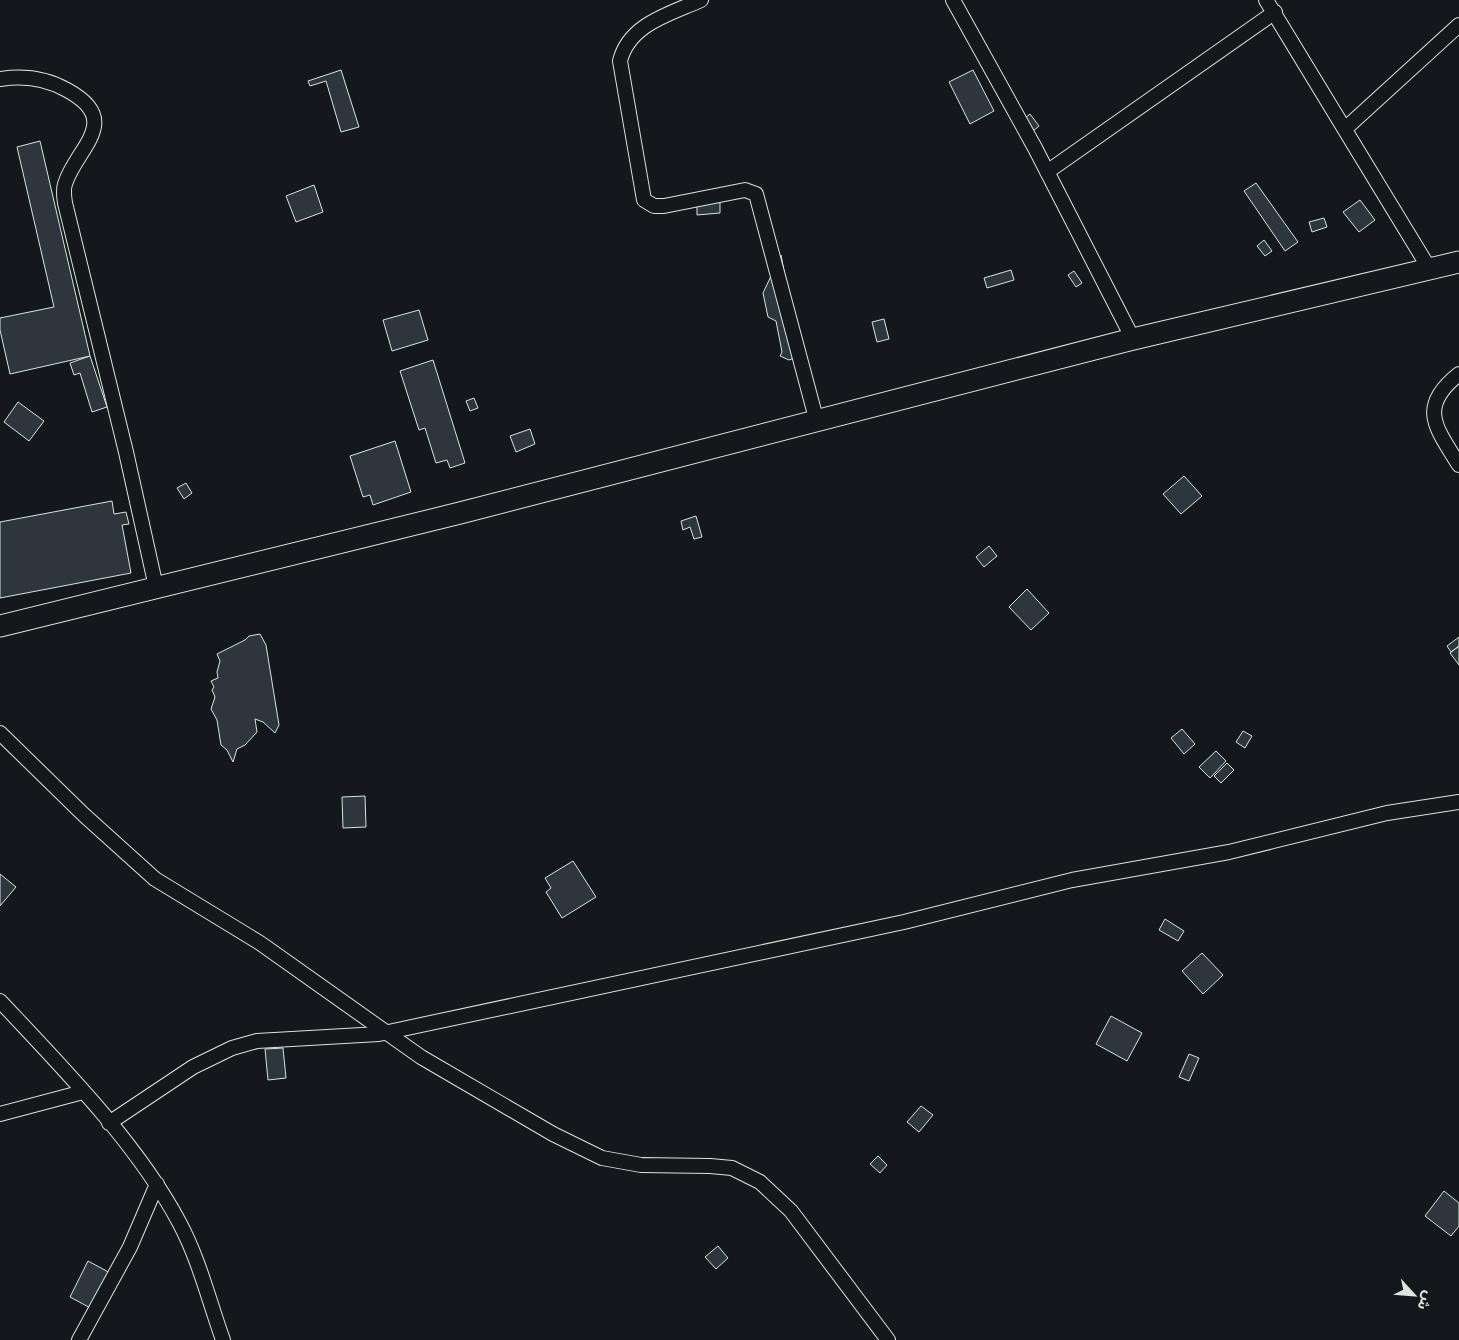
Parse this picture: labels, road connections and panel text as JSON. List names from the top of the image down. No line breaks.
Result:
{"north":"bottom right"}
